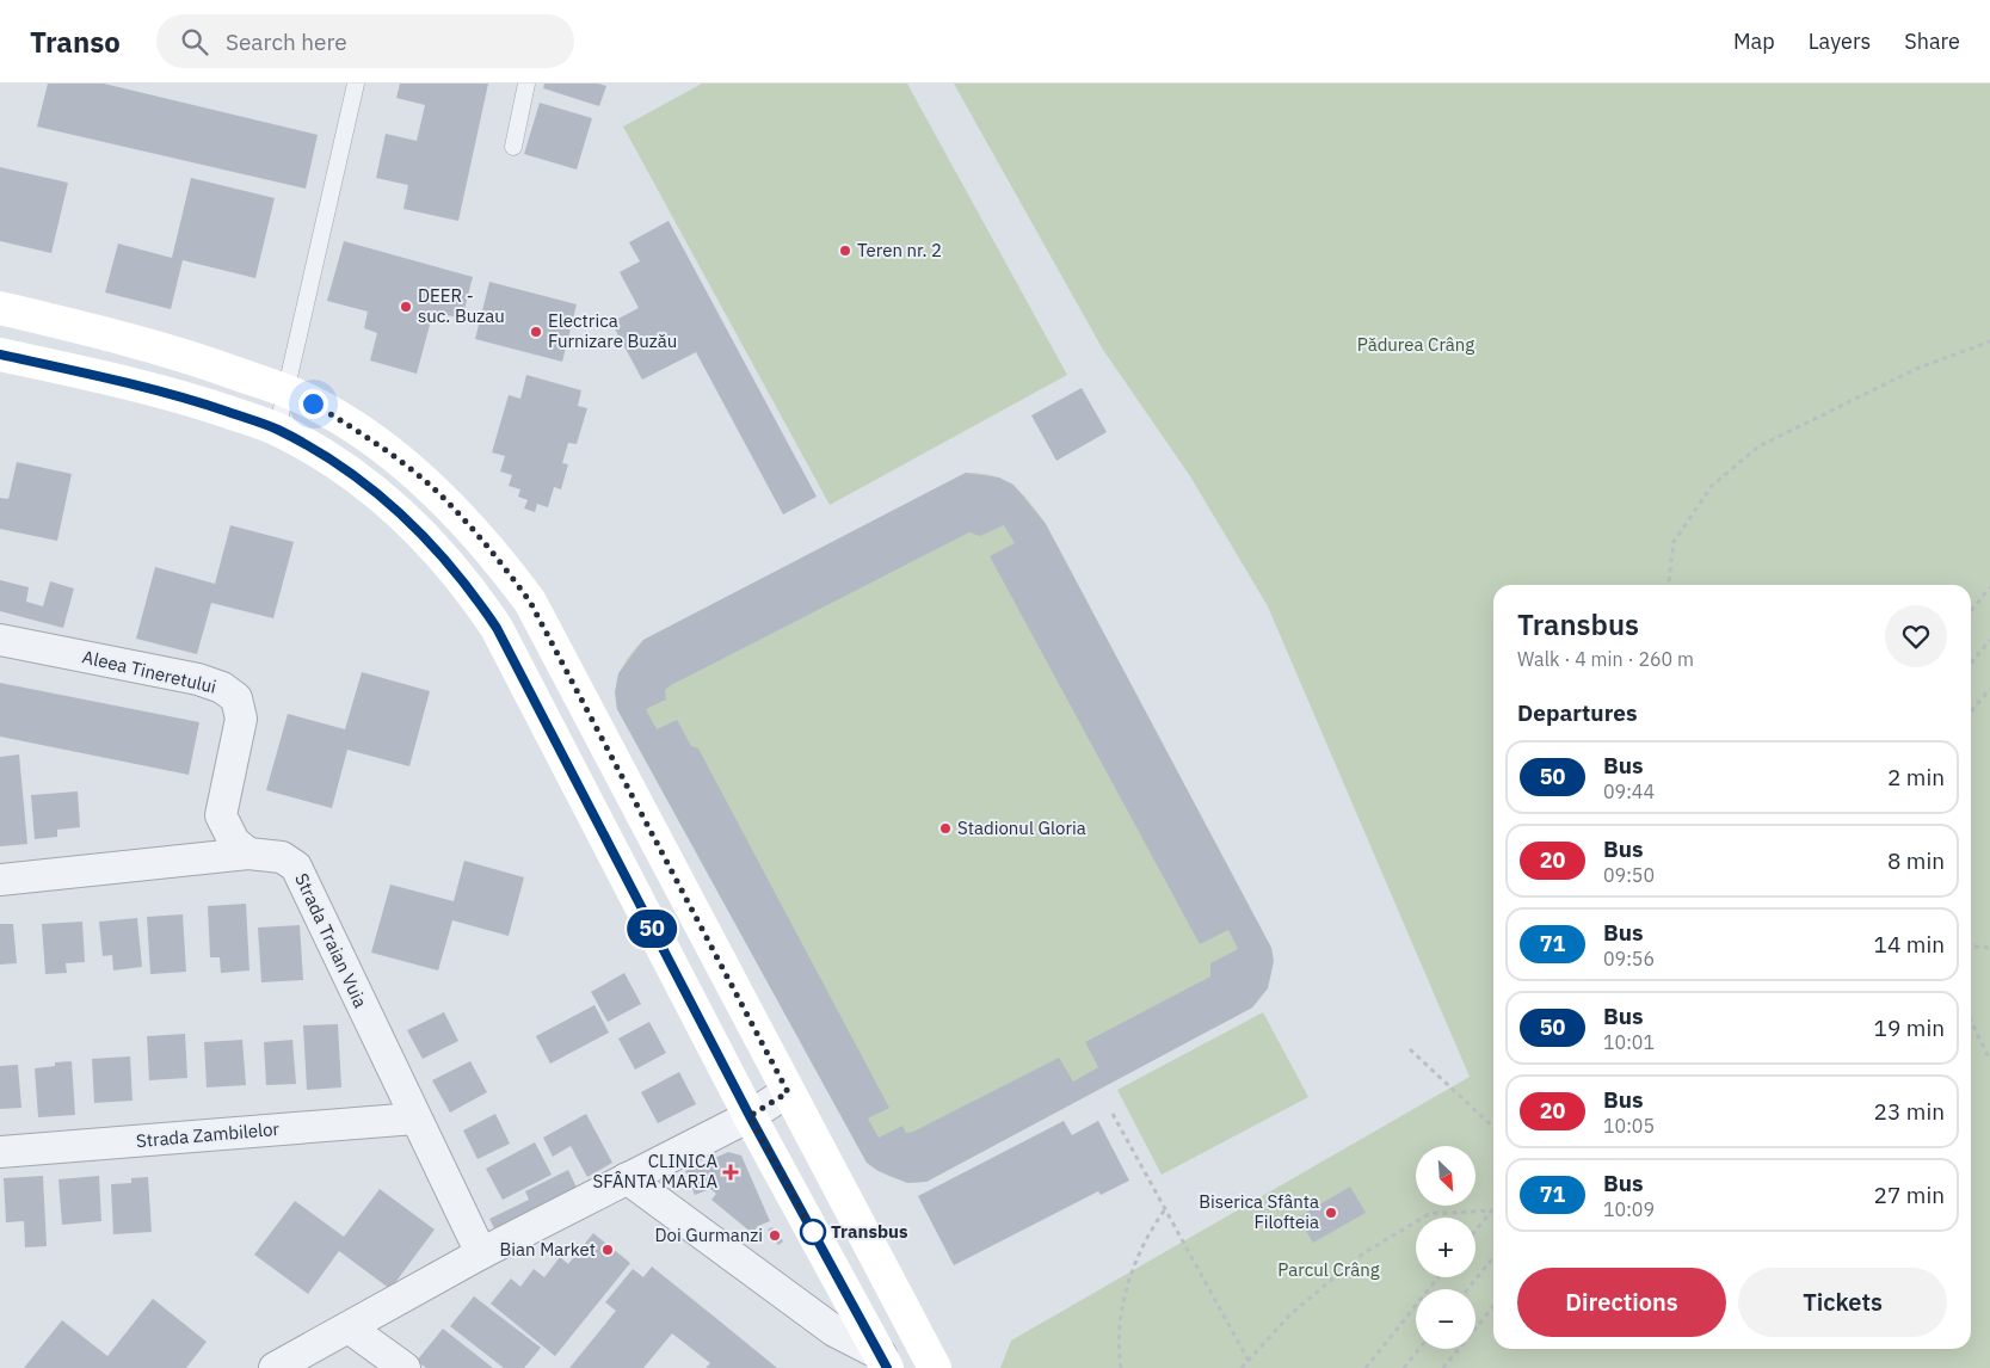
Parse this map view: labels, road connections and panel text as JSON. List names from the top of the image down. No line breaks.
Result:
{"streets":{"street":["Aleea Tineretului","Strada Traian Vuia","Strada Zambilelor"]},"crossings":[["Aleea Tineretului","Strada Traian Vuia"],["Strada Traian Vuia","Strada Zambilelor"]],"parks":["Pădurea Crâng","Parcul Crâng"],"places":{"other":["Teren nr. 2","DEER - suc. Buzau","Electrica Furnizare Buzău","Stadionul Gloria","Biserica Sfânta Filofteia","Transbus","Doi Gurmanzi","Bian Market"],"health":["CLINICA SFÂNTA MARIA"]},"lines":["bus line 50"],"north":"bottom right","page":{"header":"Transo","search":"Search here","nav":["Map","Layers","Share"],"on_map":"50","heading":[["Transbus","Walk · 4 min · 260 m"],"Departures"],"list":[{"mark":"50","name":"Bus","note":"09:44","value":"2 min"},{"mark":"20","name":"Bus","note":"09:50","value":"8 min"},{"mark":"71","name":"Bus","note":"09:56","value":"14 min"},{"mark":"50","name":"Bus","note":"10:01","value":"19 min"},{"mark":"20","name":"Bus","note":"10:05","value":"23 min"},{"mark":"71","name":"Bus","note":"10:09","value":"27 min"}],"map_buttons":["+","−"],"buttons":["Directions","Tickets"]}}
